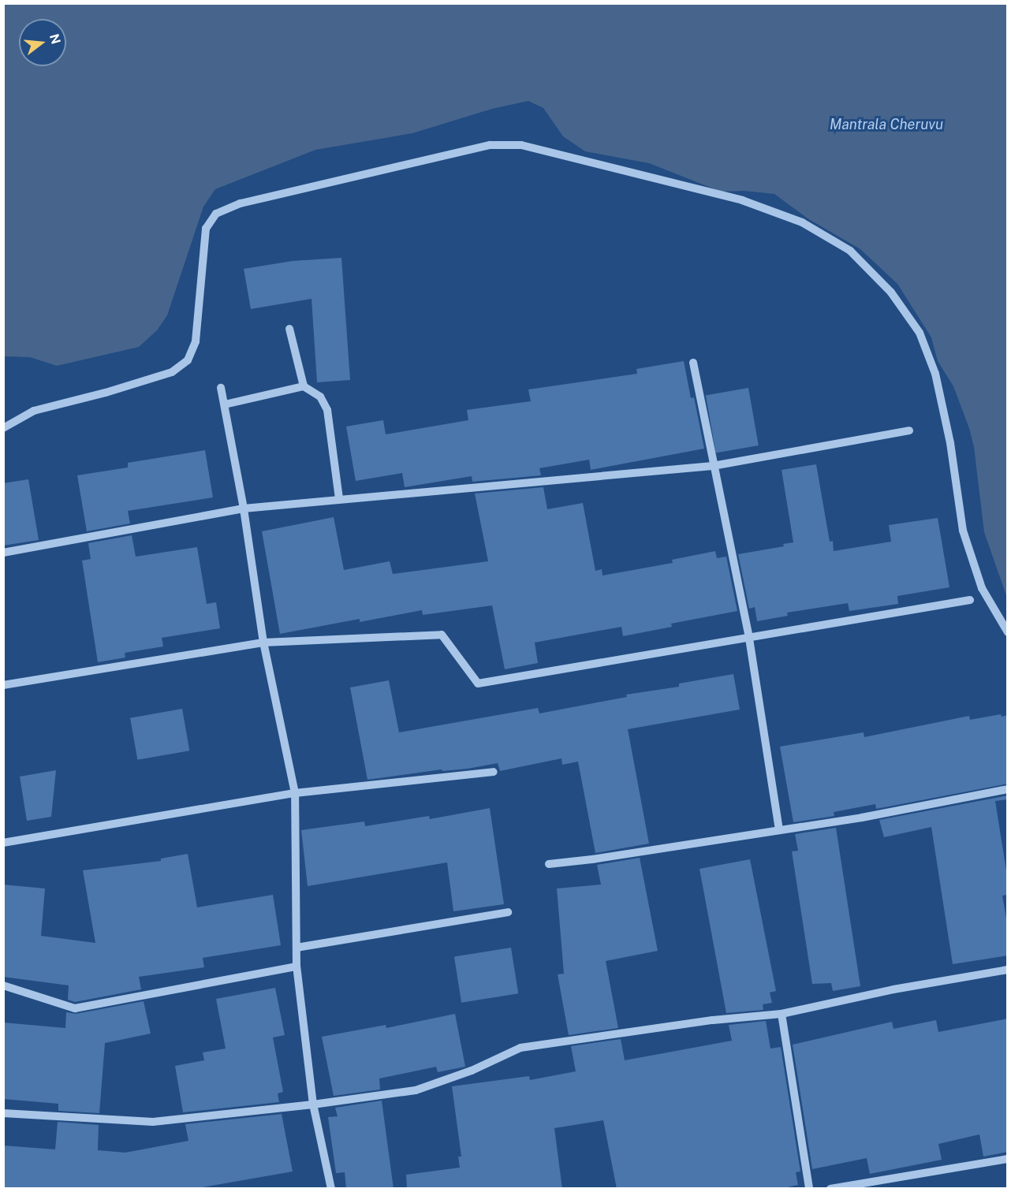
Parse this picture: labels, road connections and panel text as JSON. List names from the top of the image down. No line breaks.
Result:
{"water":["Mantrala Cheruvu"],"north":"right"}
